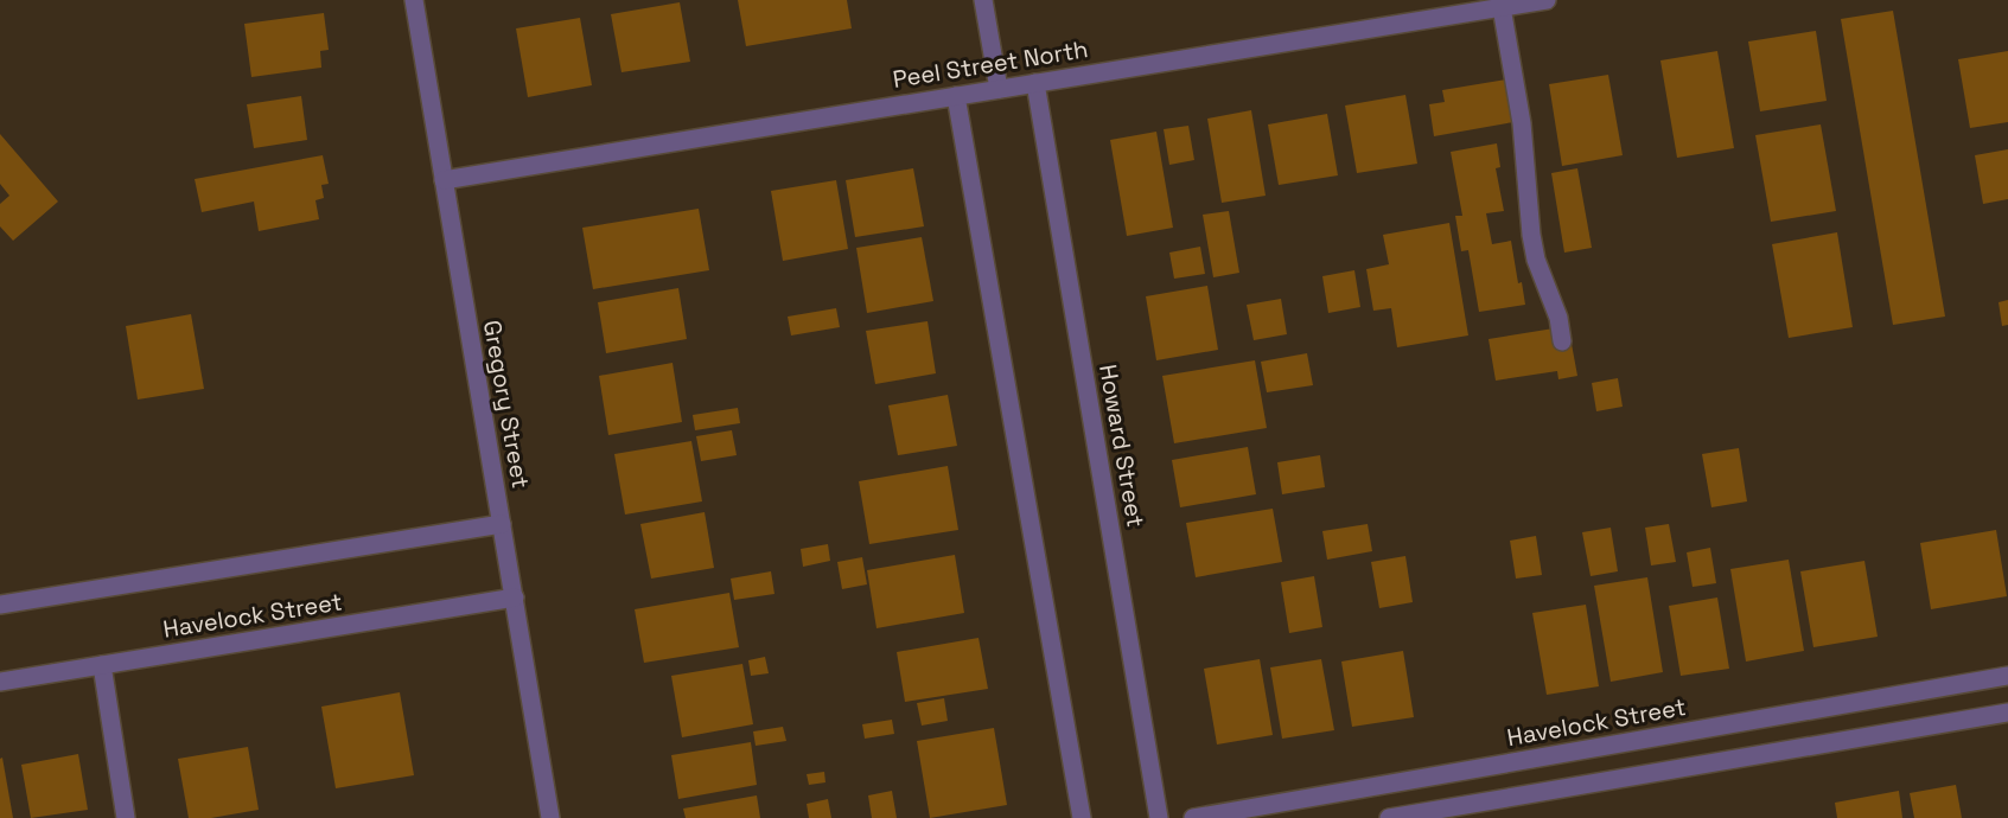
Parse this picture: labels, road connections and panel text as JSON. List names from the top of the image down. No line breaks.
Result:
{"streets":{"street":["Peel Street North","Gregory Street","Howard Street","Havelock Street"]},"crossings":[["Peel Street North","Gregory Street"],["Peel Street North","Howard Street"],["Gregory Street","Havelock Street"]]}
